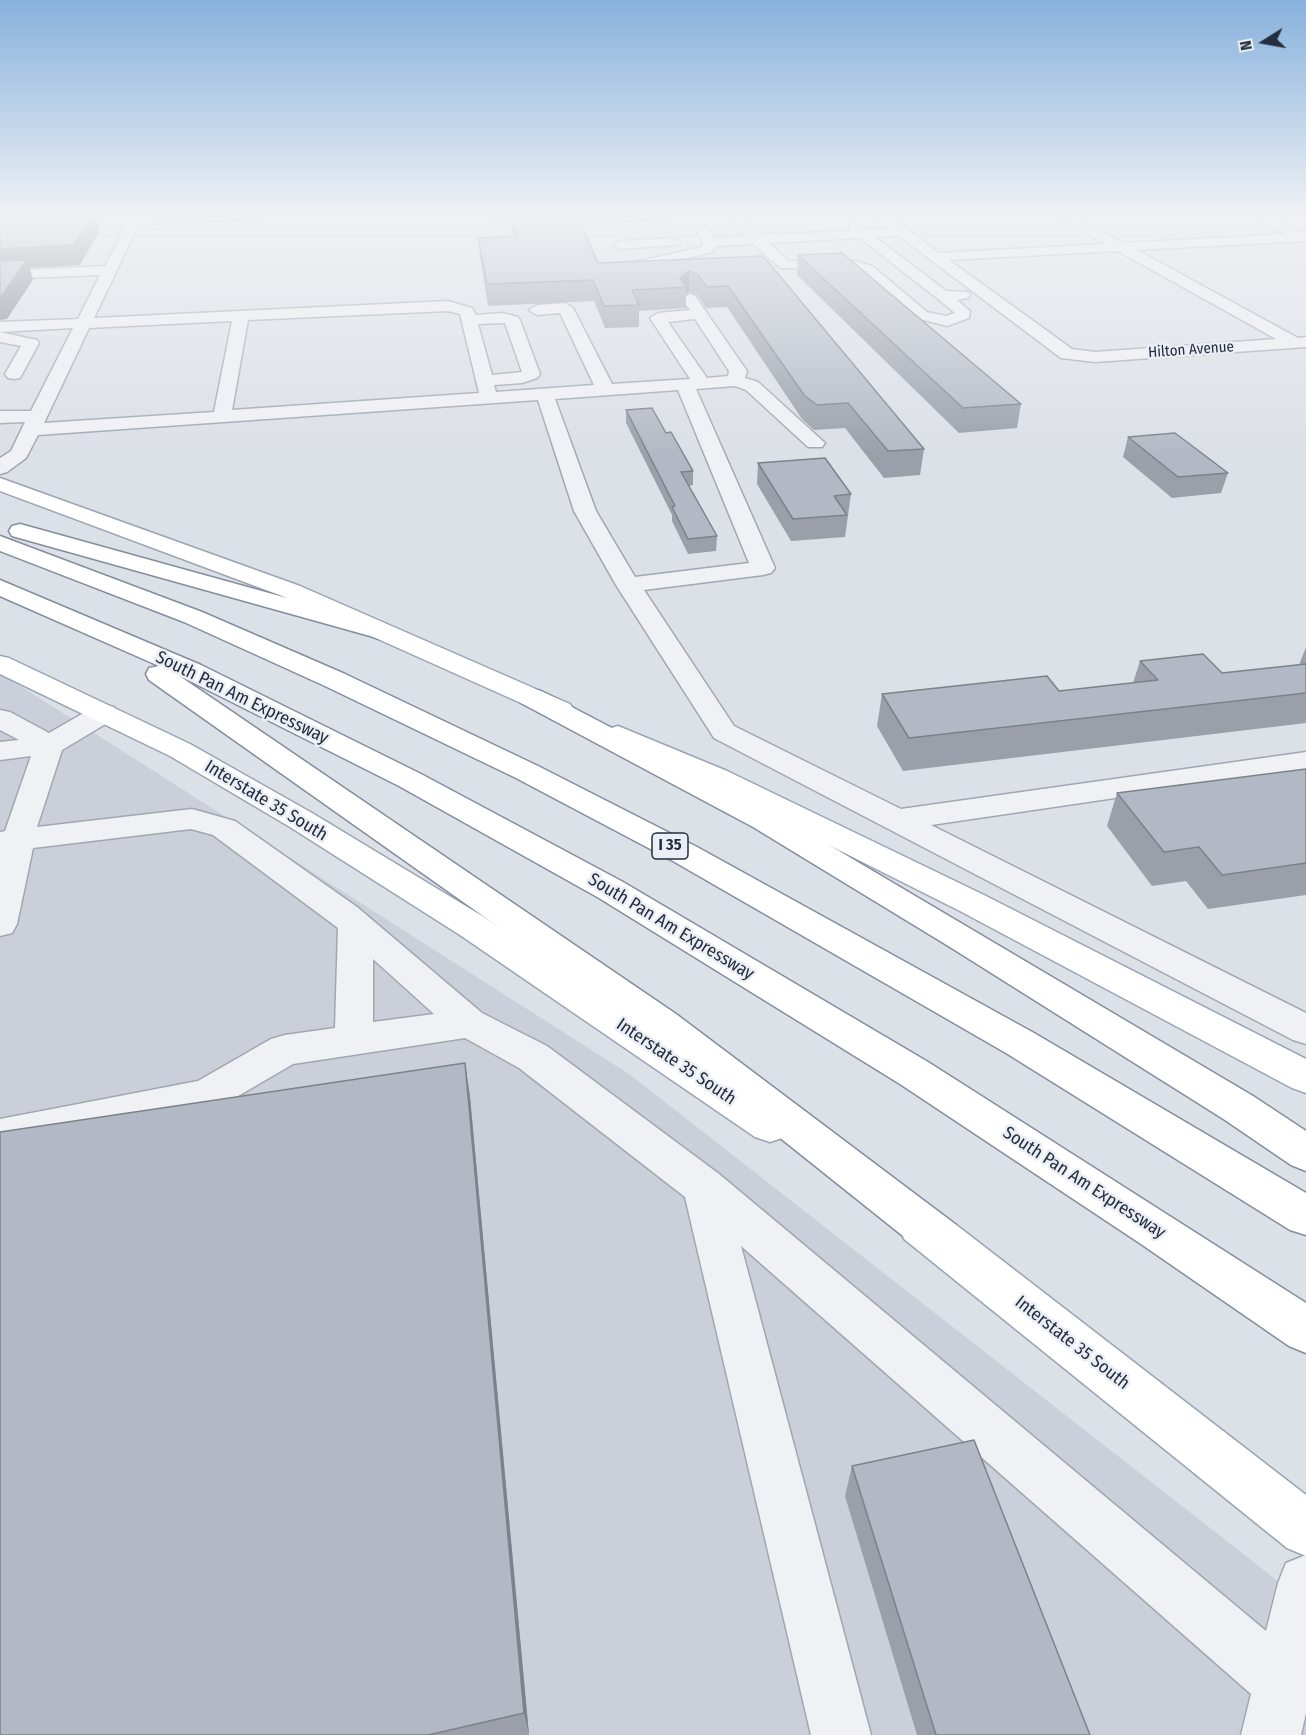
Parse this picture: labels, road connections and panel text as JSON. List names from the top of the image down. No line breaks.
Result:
{"streets":{"main road":["South Pan Am Expressway","Interstate 35 South","I 35"],"street":["Hilton Avenue"]},"north":"left"}
